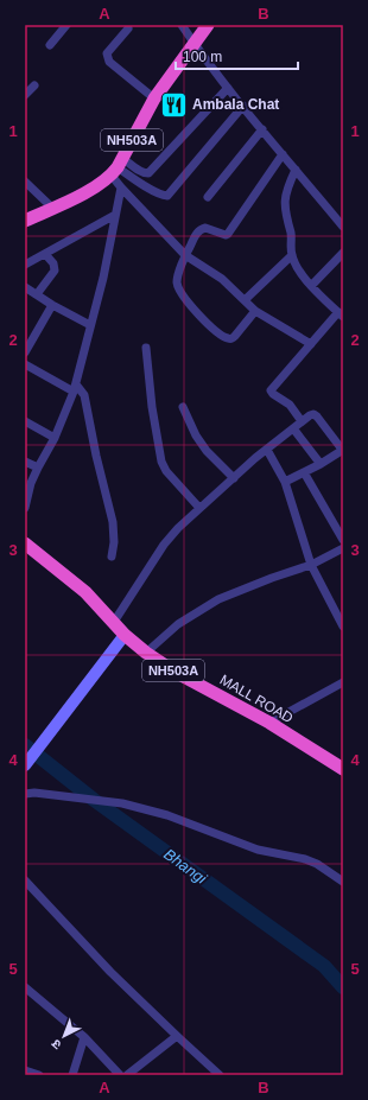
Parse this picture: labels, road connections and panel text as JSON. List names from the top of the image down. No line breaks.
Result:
{"streets":{"highway":["NH503A","MALL ROAD"]},"water":["Bhangi"],"places":{"restaurant":["Ambala Chat"]},"scale_bar":"100 m","north":"bottom left","grid":{"columns":["A","B"],"rows":["1","2","3","4","5"]}}
